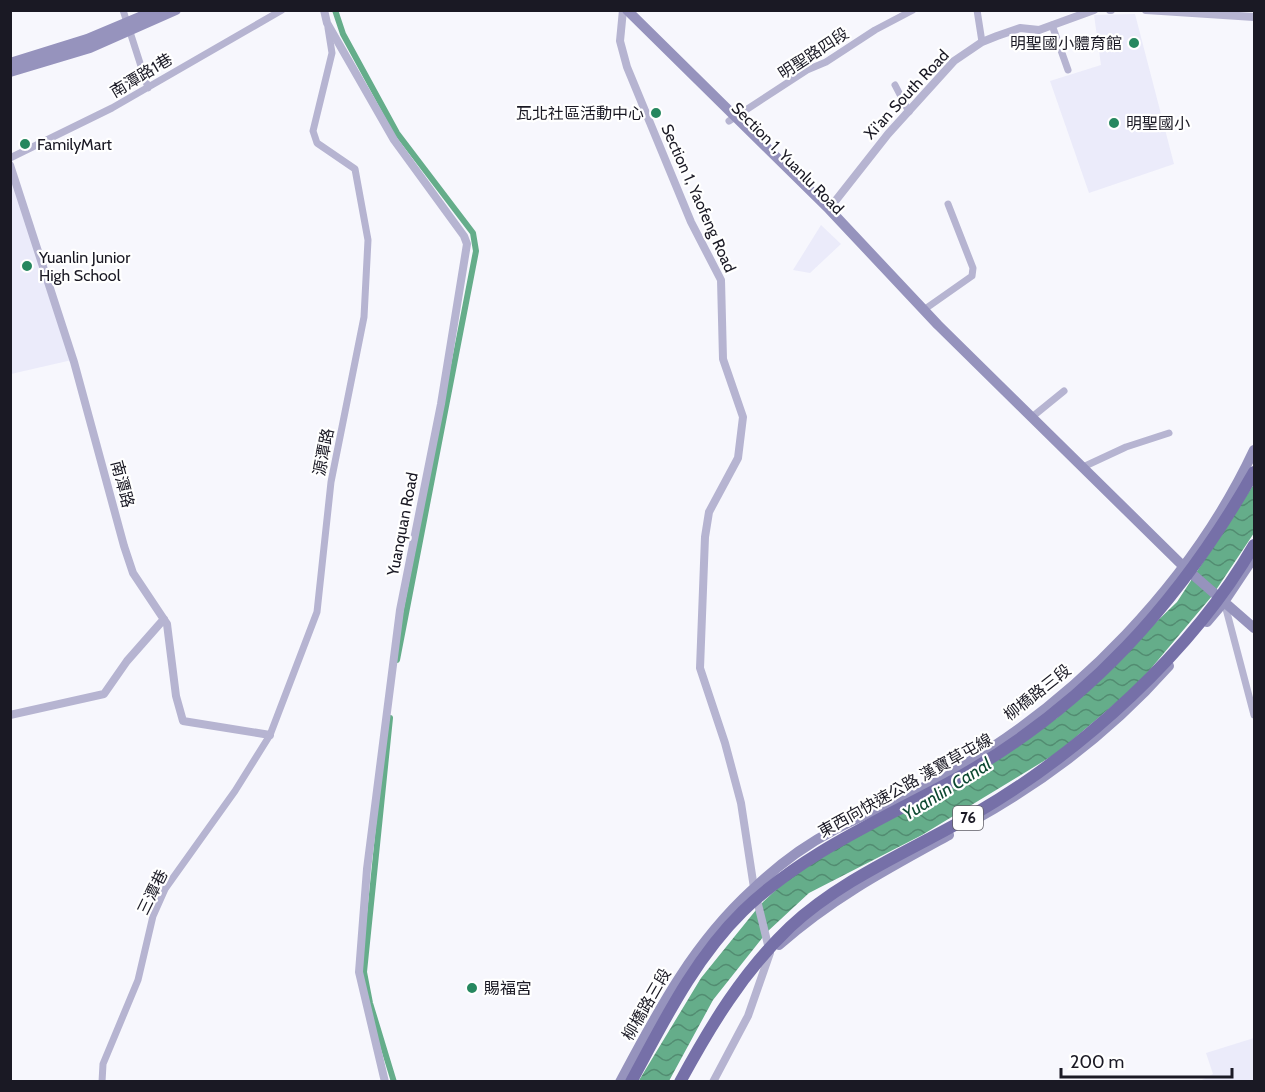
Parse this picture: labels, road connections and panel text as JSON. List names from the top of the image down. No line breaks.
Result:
{"streets":{"highway":["東西向快速公路 漢寶草屯線","76"],"main road":["Section 1, Yuanlu Road","柳橋路三段"],"street":["明聖路四段","南潭路1巷","Xi'an South Road","Section 1, Yaofeng Road","源潭路","南潭路","Yuanquan Road","三潭巷"]},"crossings":[["明聖路四段","Section 1, Yuanlu Road"],["Xi'an South Road","Section 1, Yuanlu Road"],["Section 1, Yuanlu Road","Section 1, Yaofeng Road"],["Section 1, Yuanlu Road","柳橋路三段"],["Section 1, Yaofeng Road","柳橋路三段"],["源潭路","南潭路"],["源潭路","Yuanquan Road"],["源潭路","三潭巷"],["南潭路","三潭巷"]],"water":["Yuanlin Canal"],"places":["明聖國小體育館","瓦北社區活動中心","明聖國小","FamilyMart","Yuanlin Junior High School","賜福宮"],"scale_bar":"200 m"}
